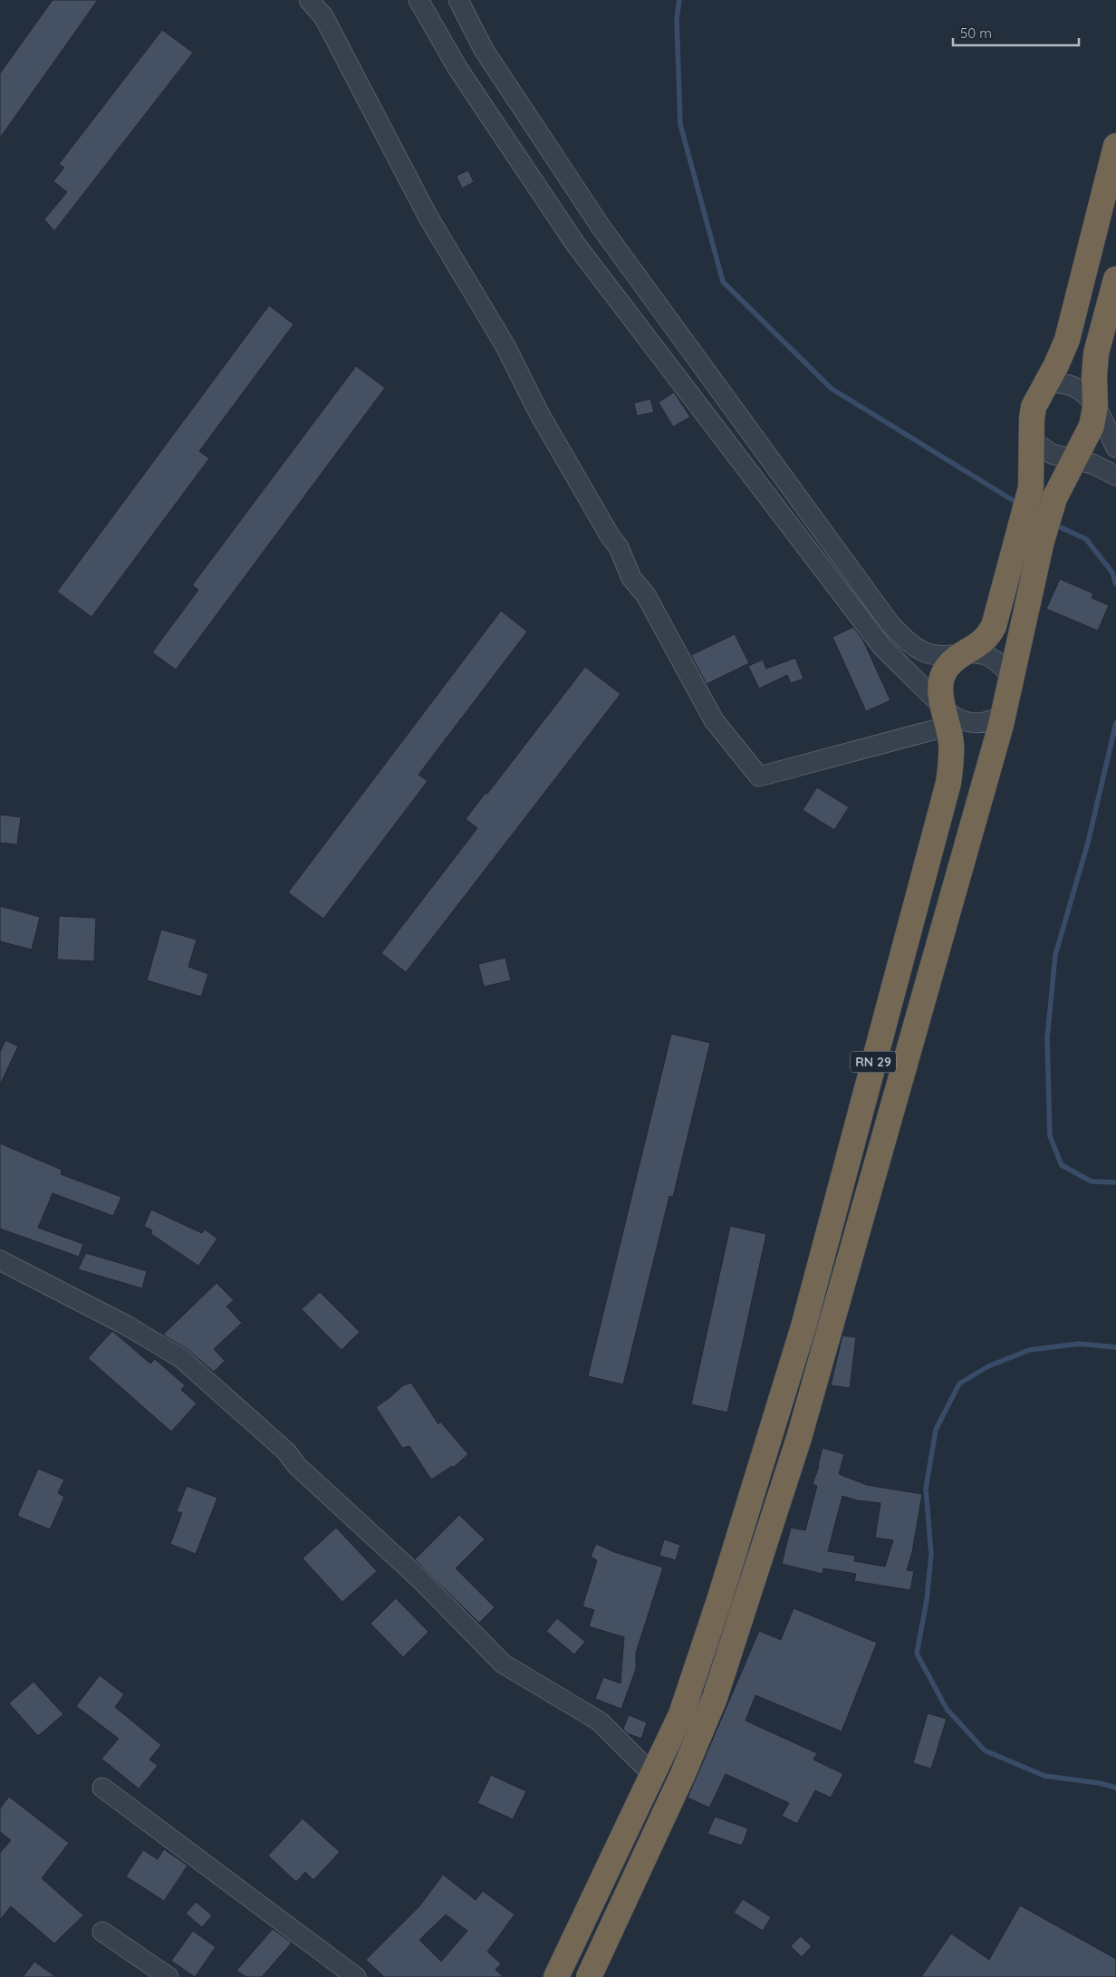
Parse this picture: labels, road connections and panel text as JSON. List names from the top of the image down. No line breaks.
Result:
{"streets":{"highway":["RN 29"]},"scale_bar":"50 m"}
